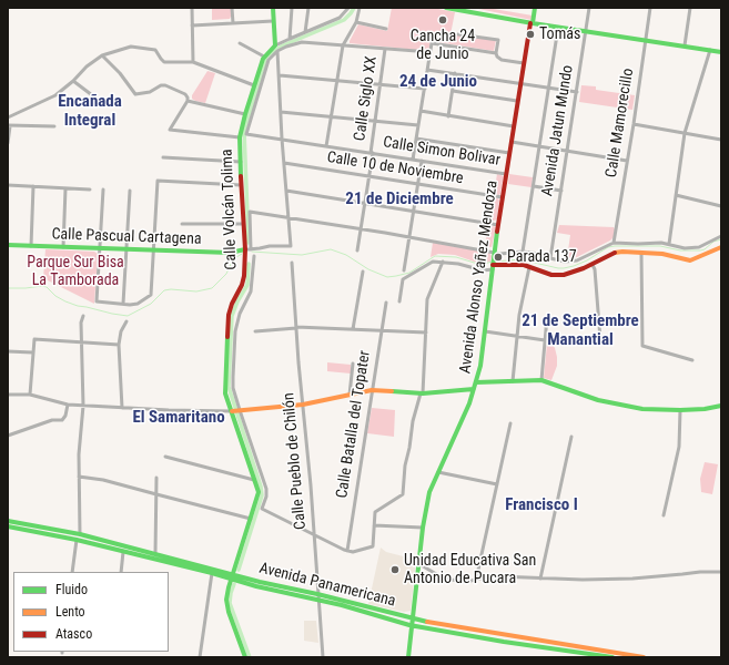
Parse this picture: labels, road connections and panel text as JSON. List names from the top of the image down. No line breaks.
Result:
{"streets":{"main road":["Calle Volcán Tolima","Calle Pascual Cartagena","Avenida Alonso Yañez Mendoza","Avenida Panamericana"],"street":["Calle Siglo XX","Calle Mamorecillo","Avenida Jatun Mundo","Calle Simon Bolivar","Calle 10 de Noviembre","Calle Batalla del Topater","Calle Pueblo de Chilón"]},"crossings":[["Calle Siglo XX","Calle Simon Bolivar"],["Calle Siglo XX","Calle 10 de Noviembre"],["Calle Simon Bolivar","Avenida Alonso Yañez Mendoza"],["Calle 10 de Noviembre","Avenida Alonso Yañez Mendoza"],["Calle Volcán Tolima","Calle Pascual Cartagena"],["Calle Volcán Tolima","Calle Pueblo de Chilón"],["Calle Volcán Tolima","Avenida Panamericana"],["Avenida Alonso Yañez Mendoza","Avenida Panamericana"],["Calle Pueblo de Chilón","Avenida Panamericana"]],"districts":["24 de Junio","Encañada Integral","21 de Diciembre","21 de Septiembre Manantial","El Samaritano","Francisco I"],"parks":["Parque Sur Bisa La Tamborada"],"places":["Cancha 24 de Junio","Tomás","Parada 137","Unidad Educativa San Antonio de Pucara"],"legend":["Fluido","Lento","Atasco"]}
